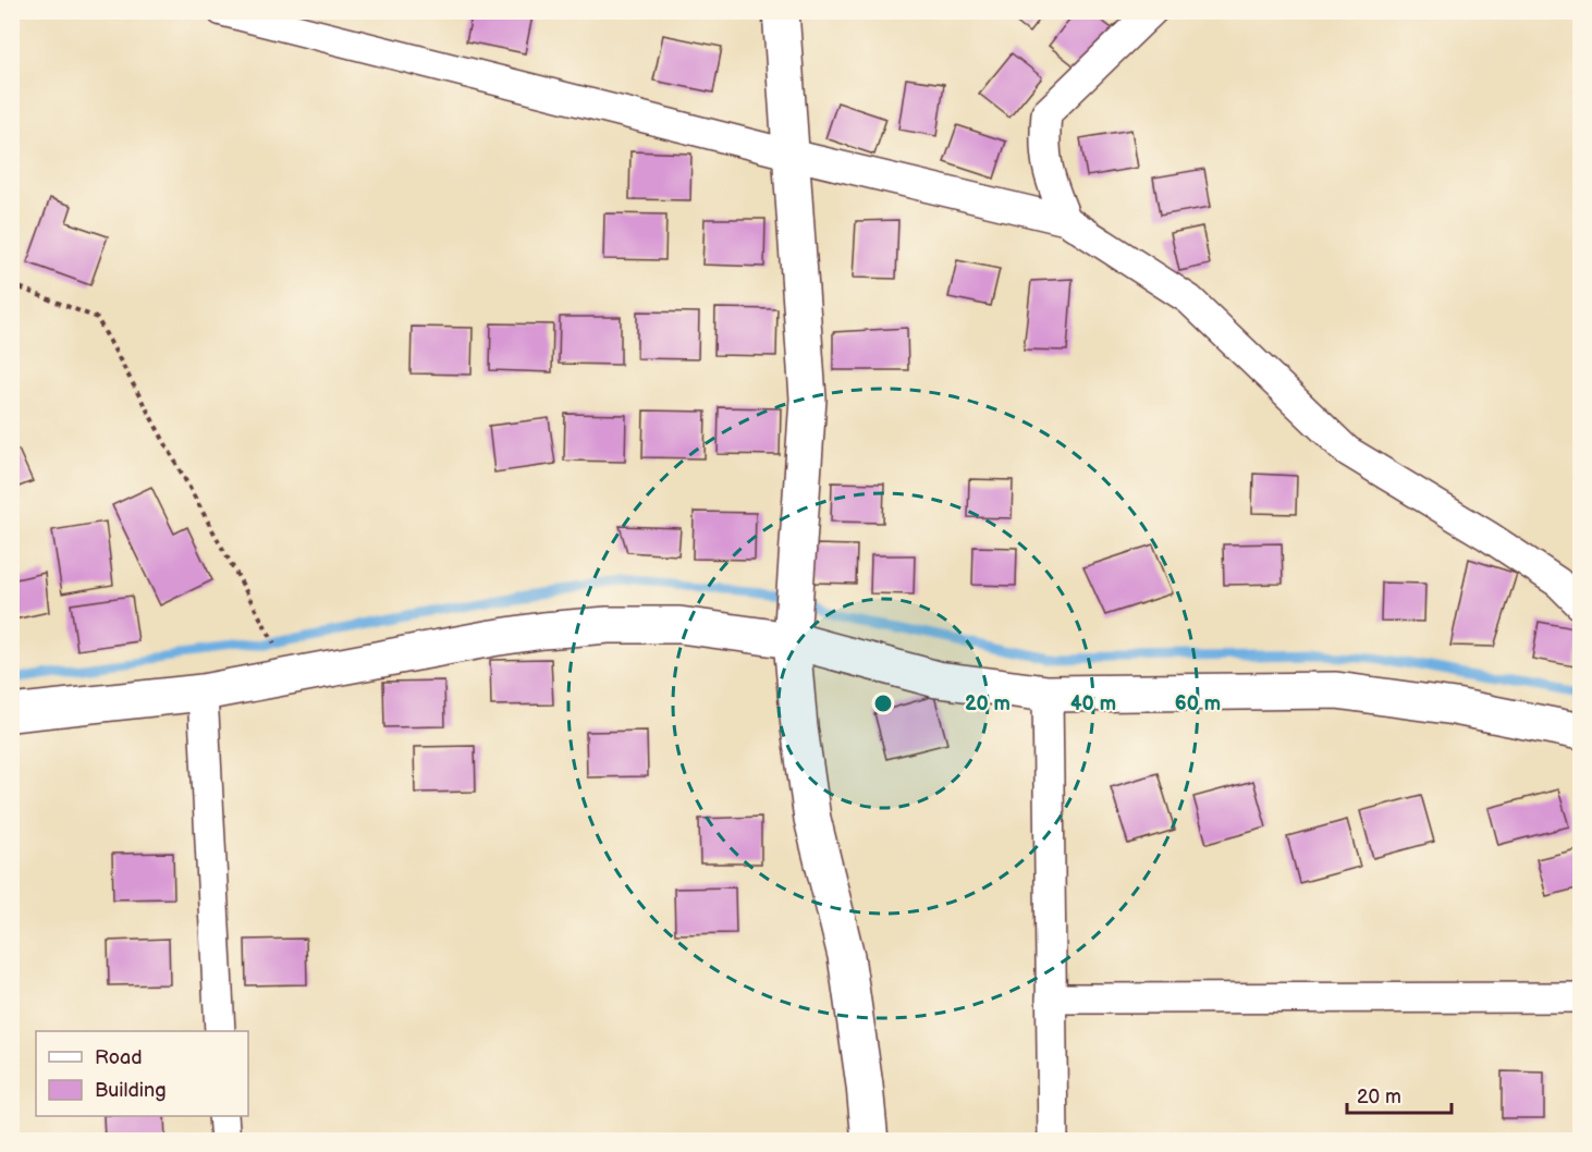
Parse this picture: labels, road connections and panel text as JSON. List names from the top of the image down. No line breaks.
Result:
{"legend":["Road","Building"],"scale_bar":"20 m","rings":["20 m","40 m","60 m"]}
